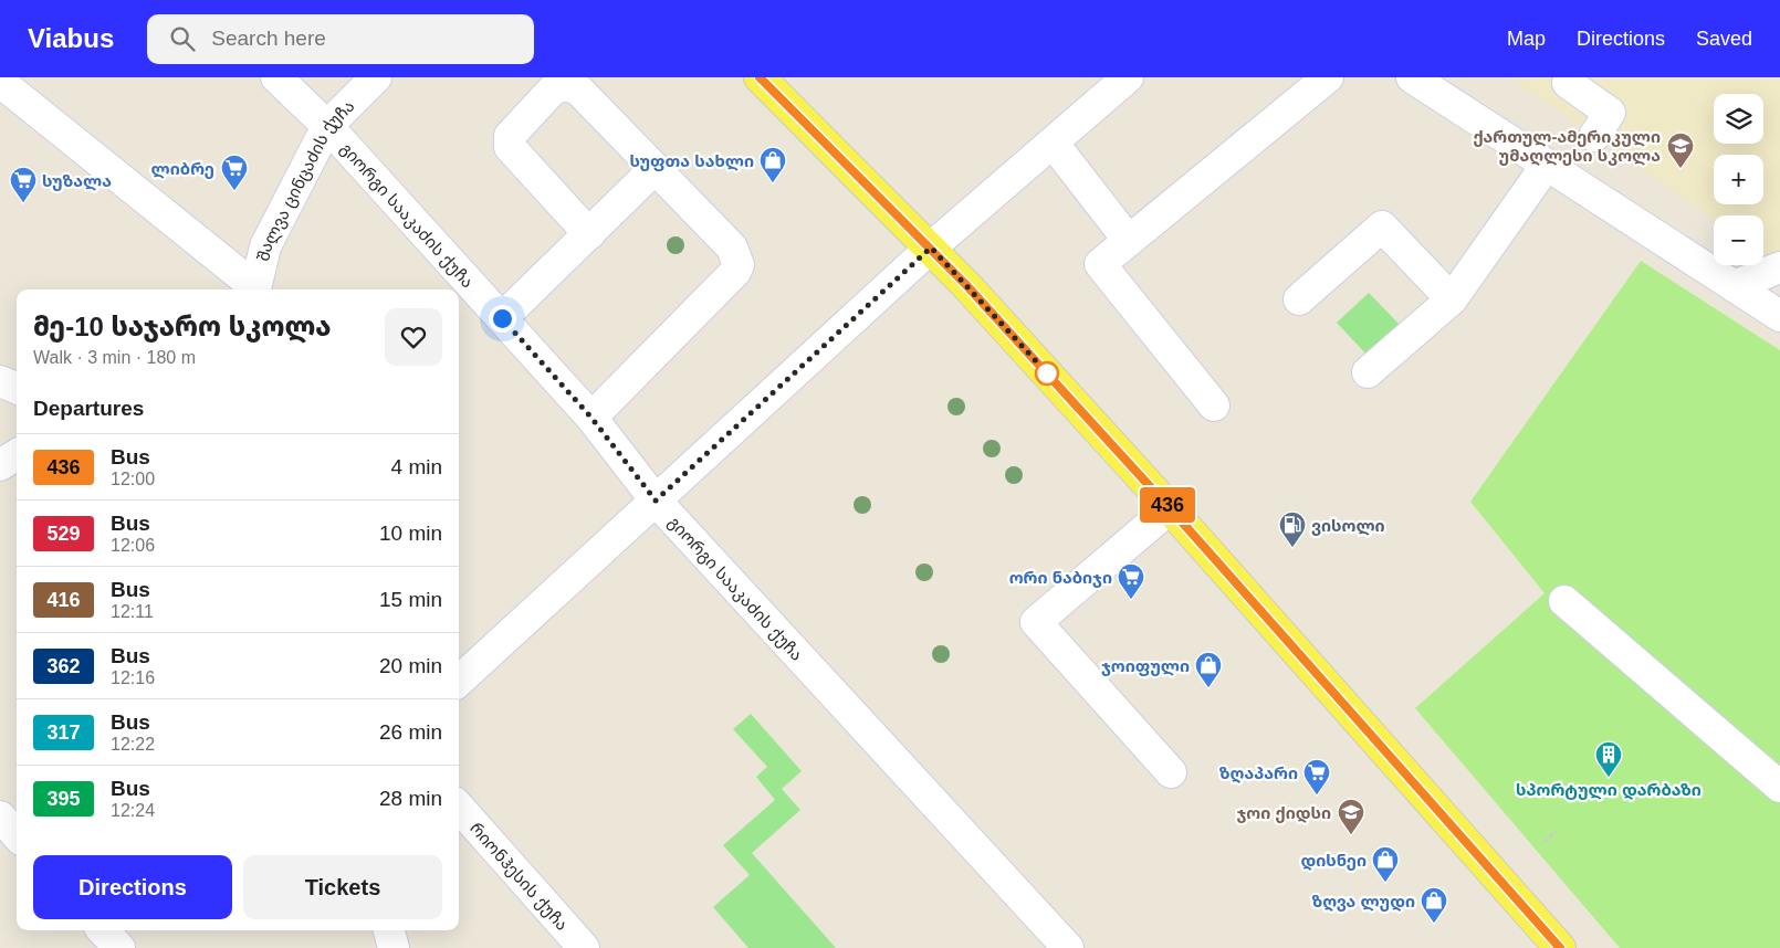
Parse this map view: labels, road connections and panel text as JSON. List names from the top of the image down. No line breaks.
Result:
{"streets":{"street":["შალვა ცინცაძის ქუჩა","გიორგი სააკაძის ქუჩა","რიონჰესის ქუჩა"]},"crossings":[["შალვა ცინცაძის ქუჩა","გიორგი სააკაძის ქუჩა"]],"places":{"school or university":["ქართულ-ამერიკული უმაღლესი სკოლა","ჯოი ქიდსი"],"shop":["სუფთა სახლი","ჯოიფული","დისნეი","ზღვა ლუდი"],"supermarket":["ლიბრე","სუზალა","ორი ნაბიჯი","ზღაპარი"],"fuel station":["ვისოლი"],"building":["სპორტული დარბაზი"]},"lines":["bus line 436"],"page":{"header":"Viabus","search":"Search here","nav":["Map","Directions","Saved"],"on_map":"436","map_buttons":["+","−"],"heading":[["მე-10 საჯარო სკოლა","Walk · 3 min · 180 m"],"Departures"],"list":[{"mark":"436","name":"Bus","note":"12:00","value":"4 min"},{"mark":"529","name":"Bus","note":"12:06","value":"10 min"},{"mark":"416","name":"Bus","note":"12:11","value":"15 min"},{"mark":"362","name":"Bus","note":"12:16","value":"20 min"},{"mark":"317","name":"Bus","note":"12:22","value":"26 min"},{"mark":"395","name":"Bus","note":"12:24","value":"28 min"}],"buttons":["Directions","Tickets"]}}
